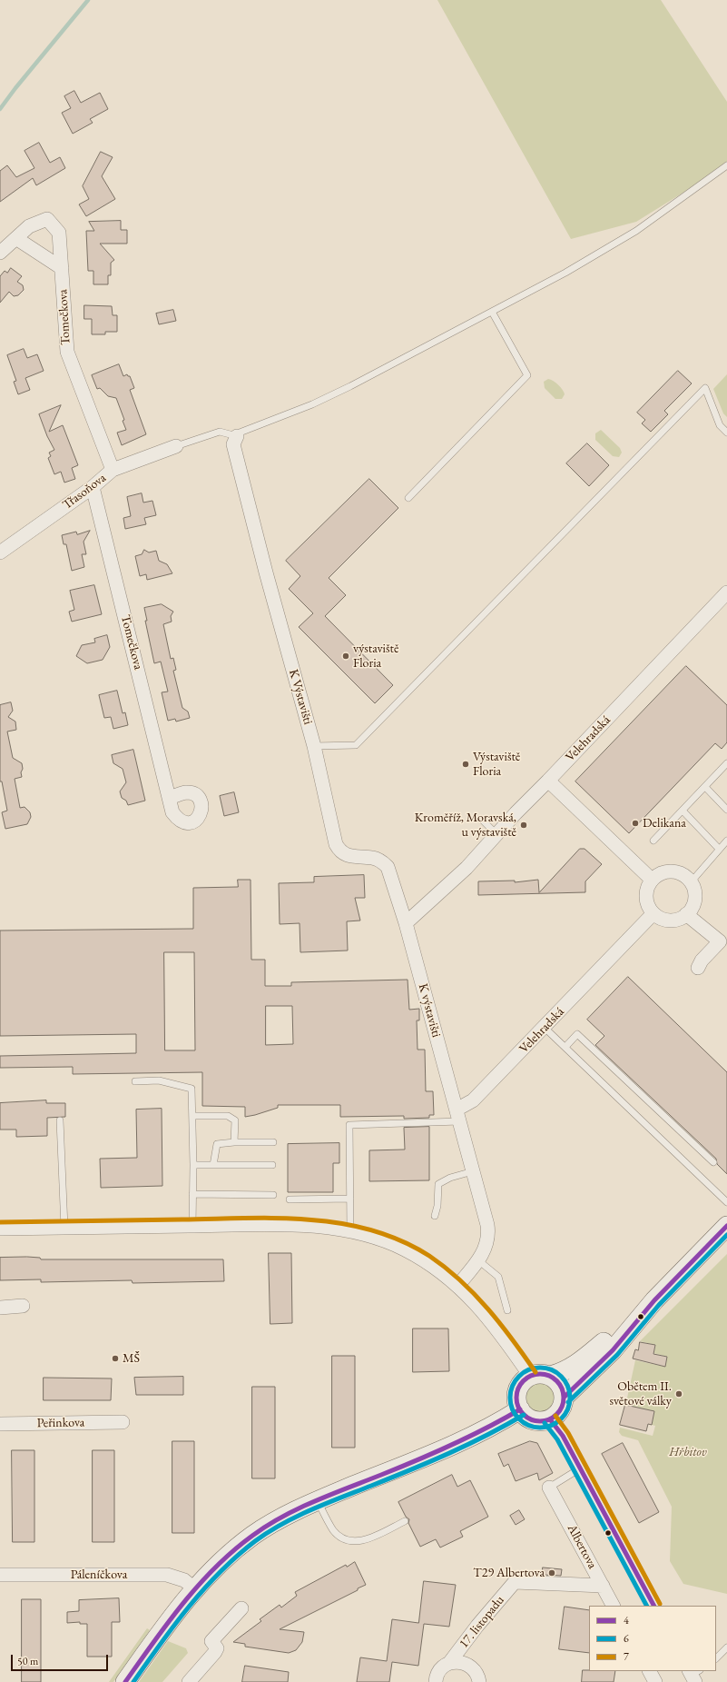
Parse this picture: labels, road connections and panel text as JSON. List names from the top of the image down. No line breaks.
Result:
{"streets":{"street":["Tomečkova","Třasoňova","K Výstavišti","Velehradská","K výstavišti","Peřinkova","Albertova","Páleníčkova","17. listopadu"]},"crossings":[["Tomečkova","Třasoňova"],["K Výstavišti","K výstavišti"],["Velehradská","K výstavišti"],["Albertova","17. listopadu"]],"parks":["Hřbitov"],"places":["výstaviště Floria","Výstaviště Floria","Delikana","Kroměříž, Moravská, u výstaviště","MŠ","Obětem II. světové války","T29 Albertova"],"lines":["transit line 7","transit line 4","transit line 6"],"legend":["4","6","7"],"scale_bar":"50 m"}
